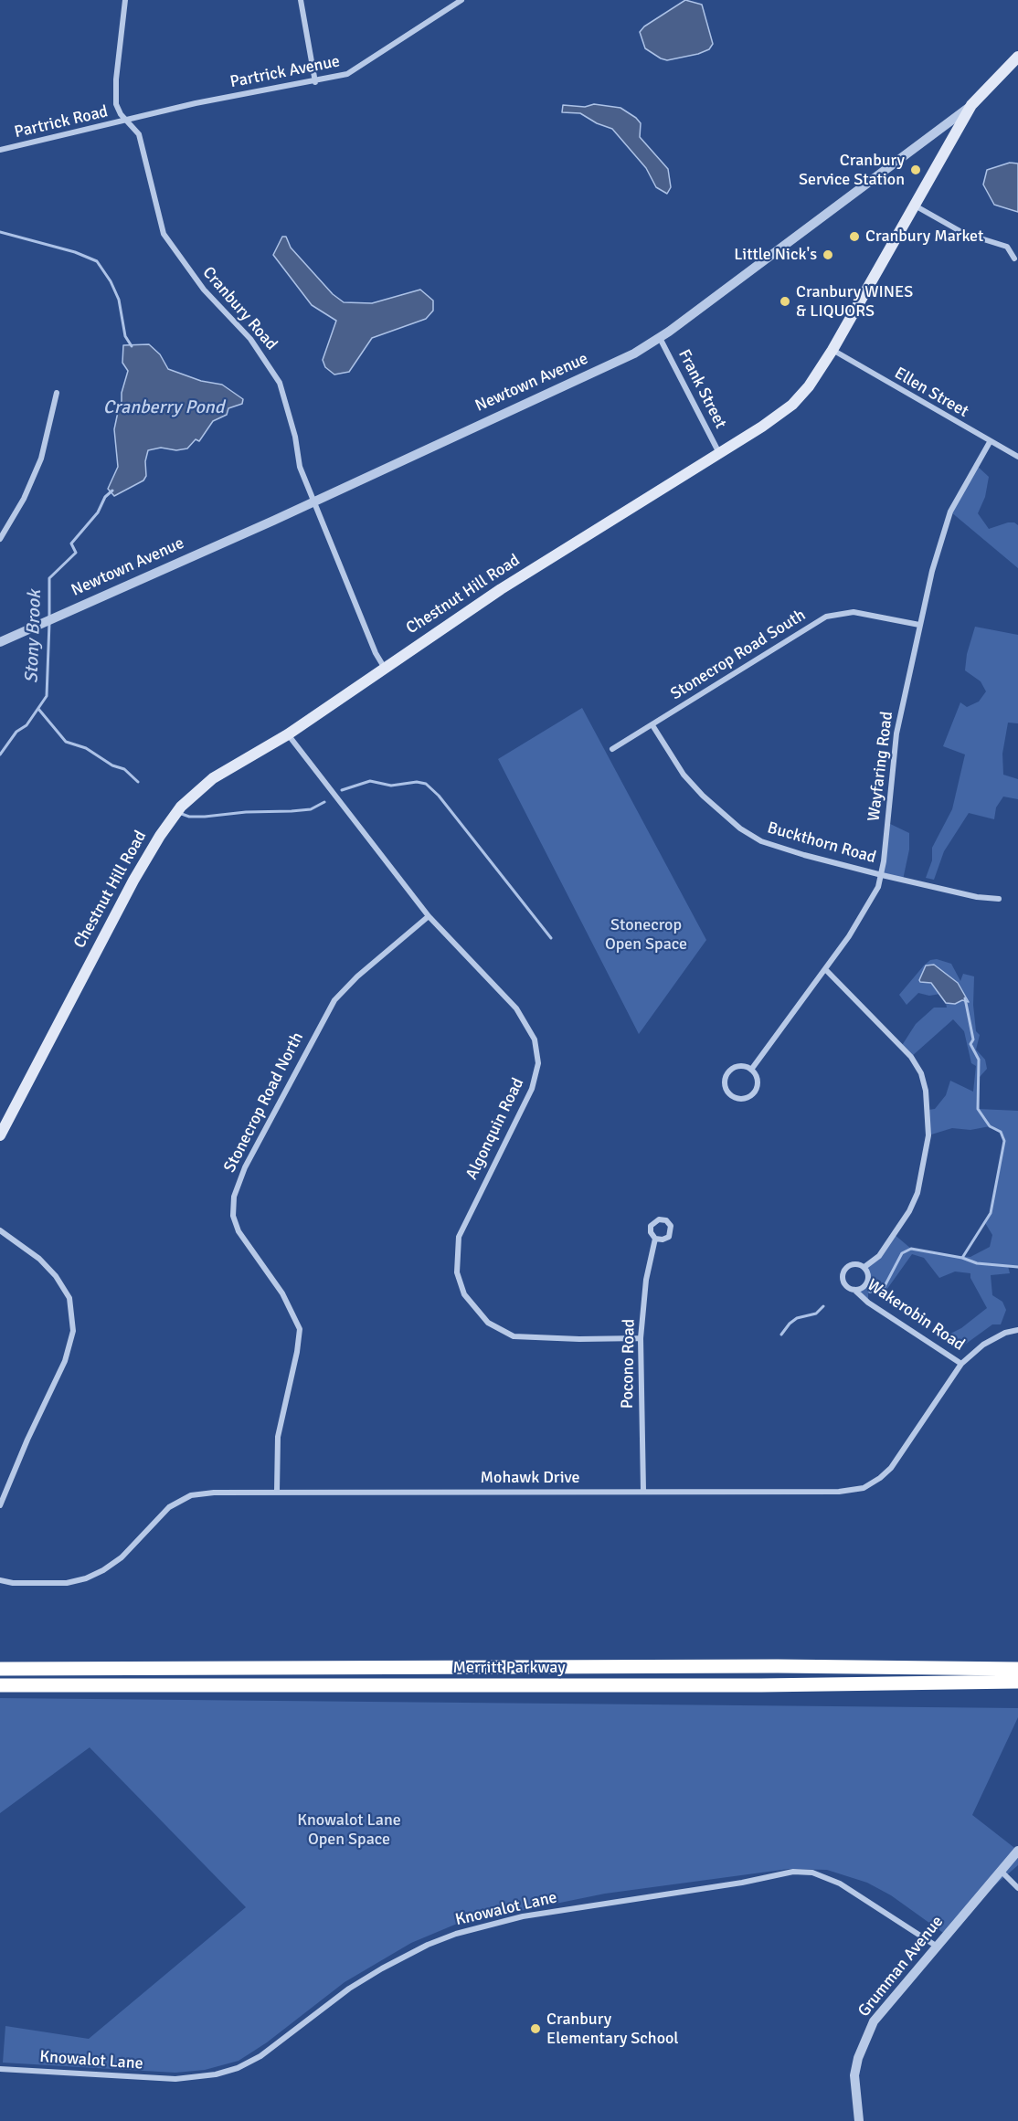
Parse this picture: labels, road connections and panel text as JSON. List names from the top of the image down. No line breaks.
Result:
{"streets":{"highway":["Merritt Parkway"],"main road":["Newtown Avenue","Chestnut Hill Road"],"street":["Partrick Avenue","Partrick Road","Cranbury Road","Frank Street","Ellen Street","Stonecrop Road South","Wayfaring Road","Buckthorn Road","Stonecrop Road North","Algonquin Road","Wakerobin Road","Pocono Road","Mohawk Drive","Knowalot Lane","Grumman Avenue"]},"crossings":[["Partrick Avenue","Partrick Road"],["Partrick Avenue","Cranbury Road"],["Partrick Road","Cranbury Road"],["Cranbury Road","Newtown Avenue"],["Cranbury Road","Chestnut Hill Road"],["Newtown Avenue","Frank Street"],["Newtown Avenue","Chestnut Hill Road"],["Frank Street","Chestnut Hill Road"],["Ellen Street","Chestnut Hill Road"],["Ellen Street","Wayfaring Road"],["Chestnut Hill Road","Algonquin Road"],["Stonecrop Road South","Wayfaring Road"],["Stonecrop Road South","Buckthorn Road"],["Wayfaring Road","Buckthorn Road"],["Wayfaring Road","Wakerobin Road"],["Stonecrop Road North","Algonquin Road"],["Stonecrop Road North","Mohawk Drive"],["Algonquin Road","Pocono Road"],["Wakerobin Road","Mohawk Drive"],["Pocono Road","Mohawk Drive"],["Knowalot Lane","Grumman Avenue"]],"water":["Cranberry Pond","Stony Brook"],"parks":["Stonecrop Open Space","Knowalot Lane Open Space"],"places":["Cranbury Service Station","Cranbury Market","Little Nick's","Cranbury WINES & LIQUORS","Cranbury Elementary School"]}
